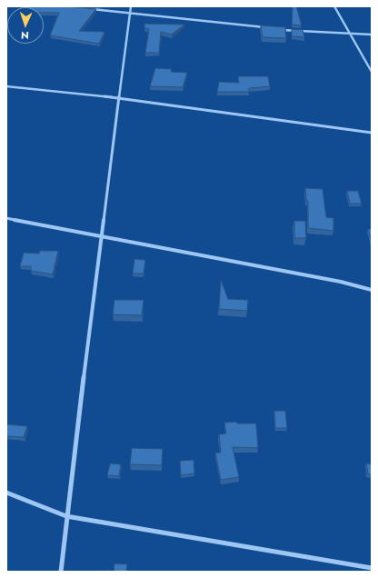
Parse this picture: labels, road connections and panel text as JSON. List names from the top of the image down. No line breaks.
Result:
{"north":"bottom"}
